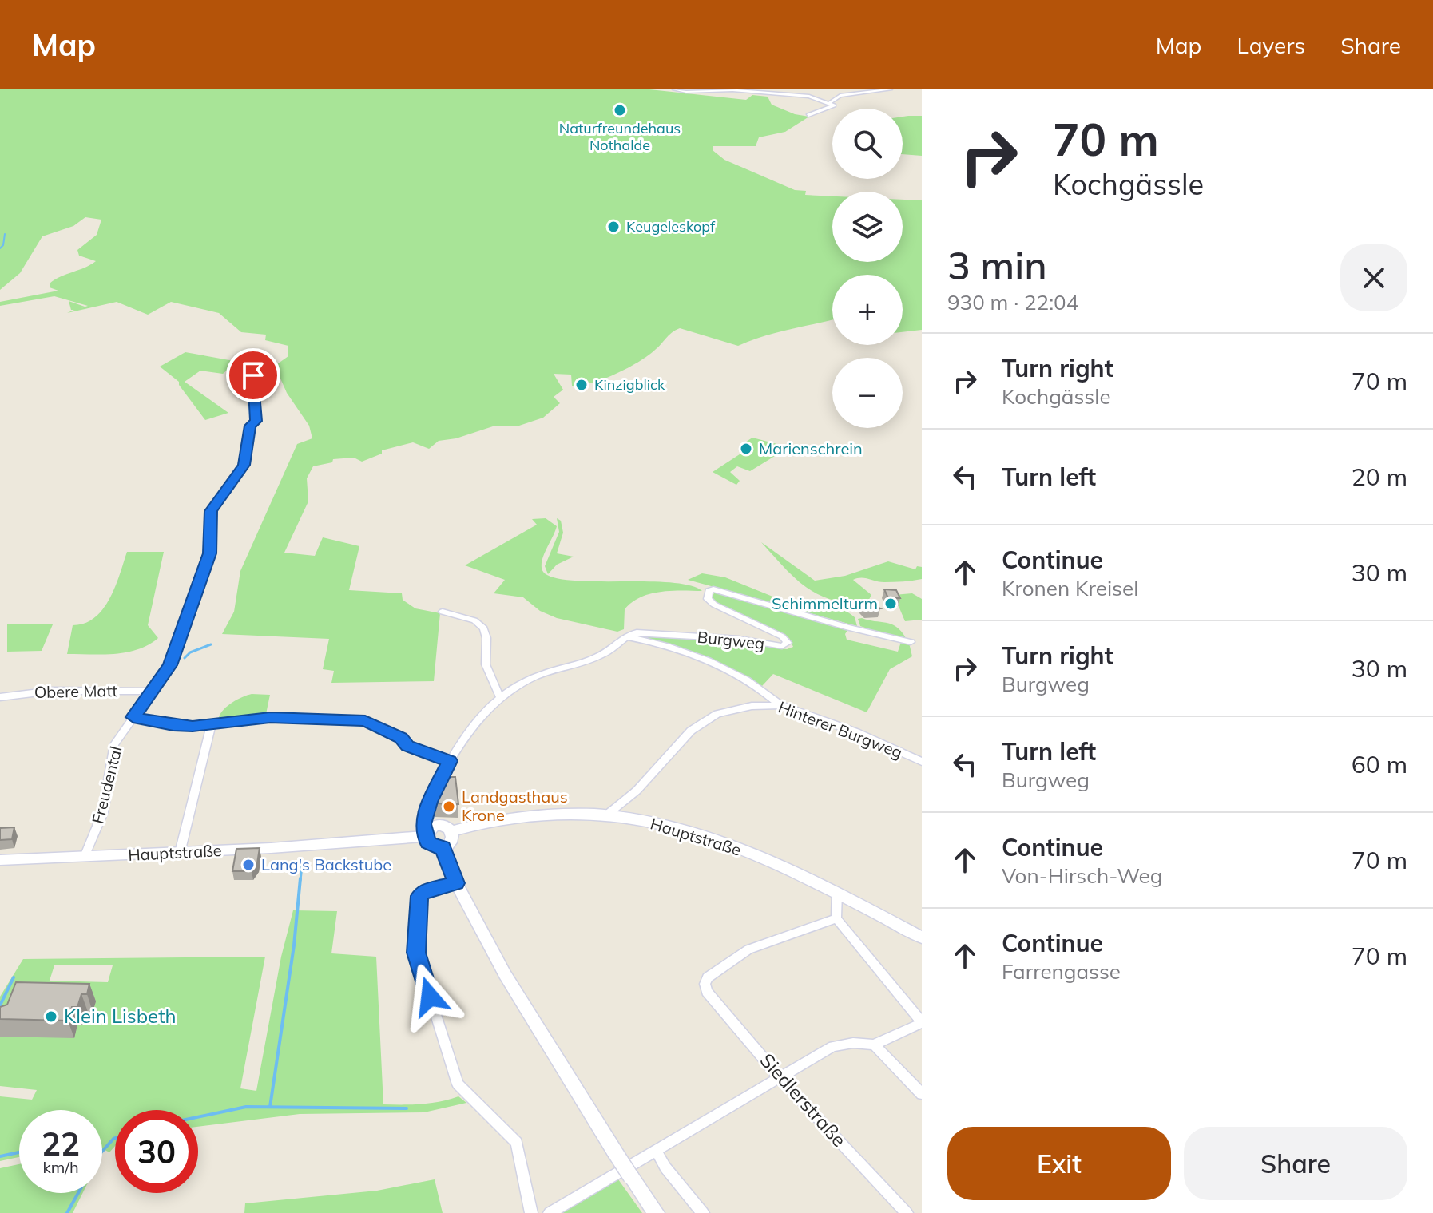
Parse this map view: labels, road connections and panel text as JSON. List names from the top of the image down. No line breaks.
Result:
{"streets":{"main road":["Hauptstraße"],"street":["Burgweg","Obere Matt","Hinterer Burgweg","Freudental","Siedlerstraße"]},"crossings":[["Obere Matt","Freudental"],["Hinterer Burgweg","Hauptstraße"],["Freudental","Hauptstraße"]],"places":["Naturfreundehaus Nothalde","Keugeleskopf","Kinzigblick","Marienschrein","Schimmelturm","Landgasthaus Krone","Lang's Backstube","Klein Lisbeth"],"page":{"header":"Map","nav":["Map","Layers","Share"],"turn":["70 m","Kochgässle"],"map_buttons":["+","−"],"heading":["3 min","930 m · 22:04"],"list":[{"name":"Turn right","note":"Kochgässle","value":"70 m"},{"name":"Turn left","value":"20 m"},{"name":"Continue","note":"Kronen Kreisel","value":"30 m"},{"name":"Turn right","note":"Burgweg","value":"30 m"},{"name":"Turn left","note":"Burgweg","value":"60 m"},{"name":"Continue","note":"Von-Hirsch-Weg","value":"70 m"},{"name":"Continue","note":"Farrengasse","value":"70 m"}],"speed":"22 km/h","limit":"30","buttons":["Exit","Share"]}}
